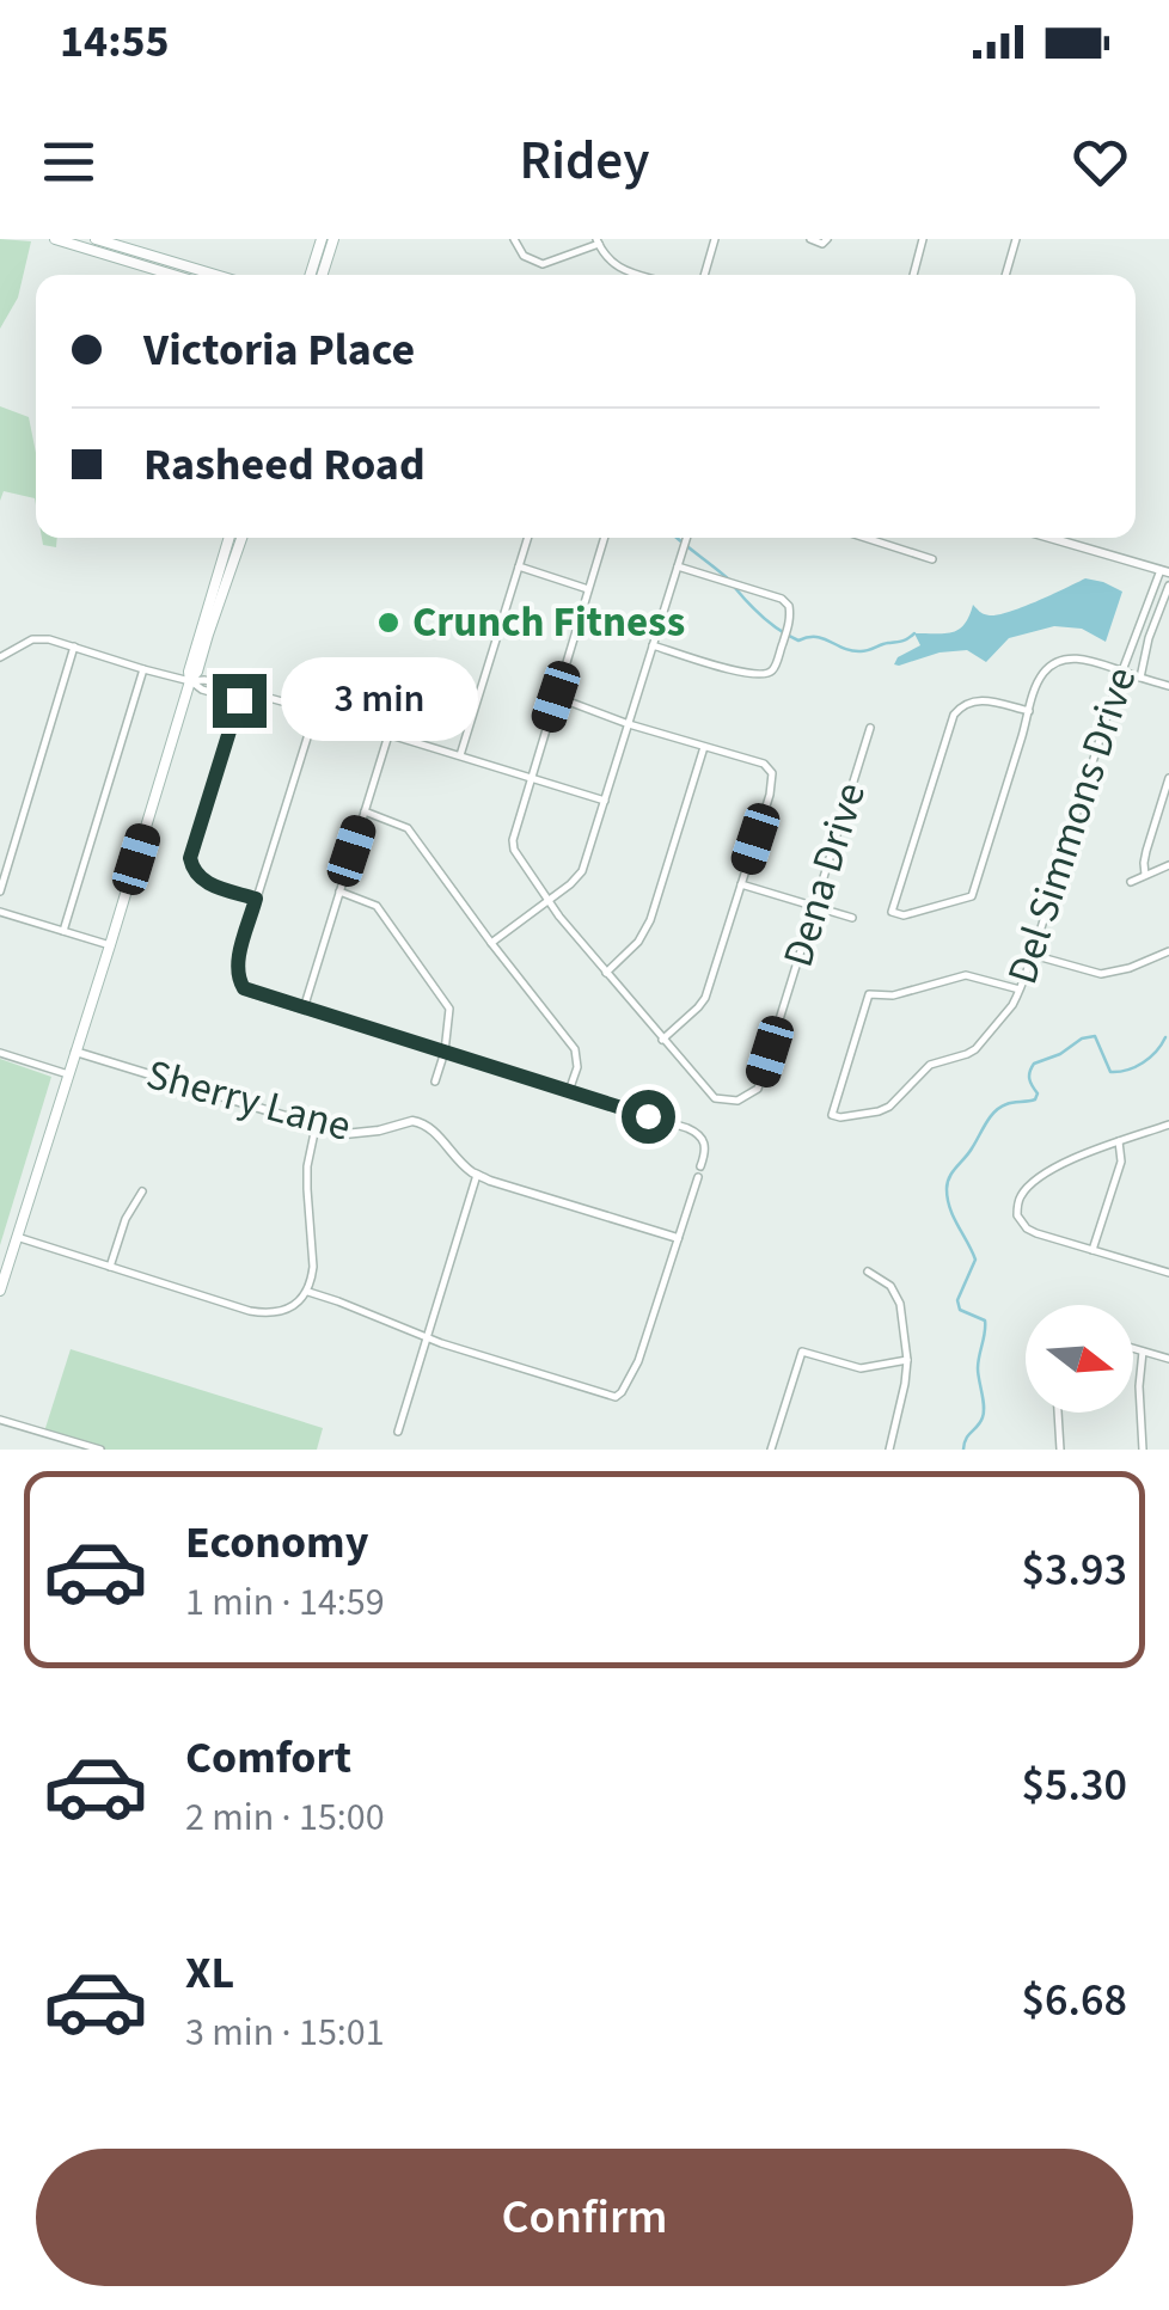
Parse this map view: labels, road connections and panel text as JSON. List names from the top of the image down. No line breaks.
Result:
{"streets":{"street":["Del Simmons Drive","Dena Drive","Sherry Lane"]},"places":["Crunch Fitness"],"north":"right","page":{"status":"14:55","header":"Ridey","banner":["Victoria Place","Rasheed Road"],"bubble":"3 min","list":[{"name":"Economy","note":"1 min · 14:59","value":"$3.93"},{"name":"Comfort","note":"2 min · 15:00","value":"$5.30"},{"name":"XL","note":"3 min · 15:01","value":"$6.68"}],"buttons":"Confirm"}}
